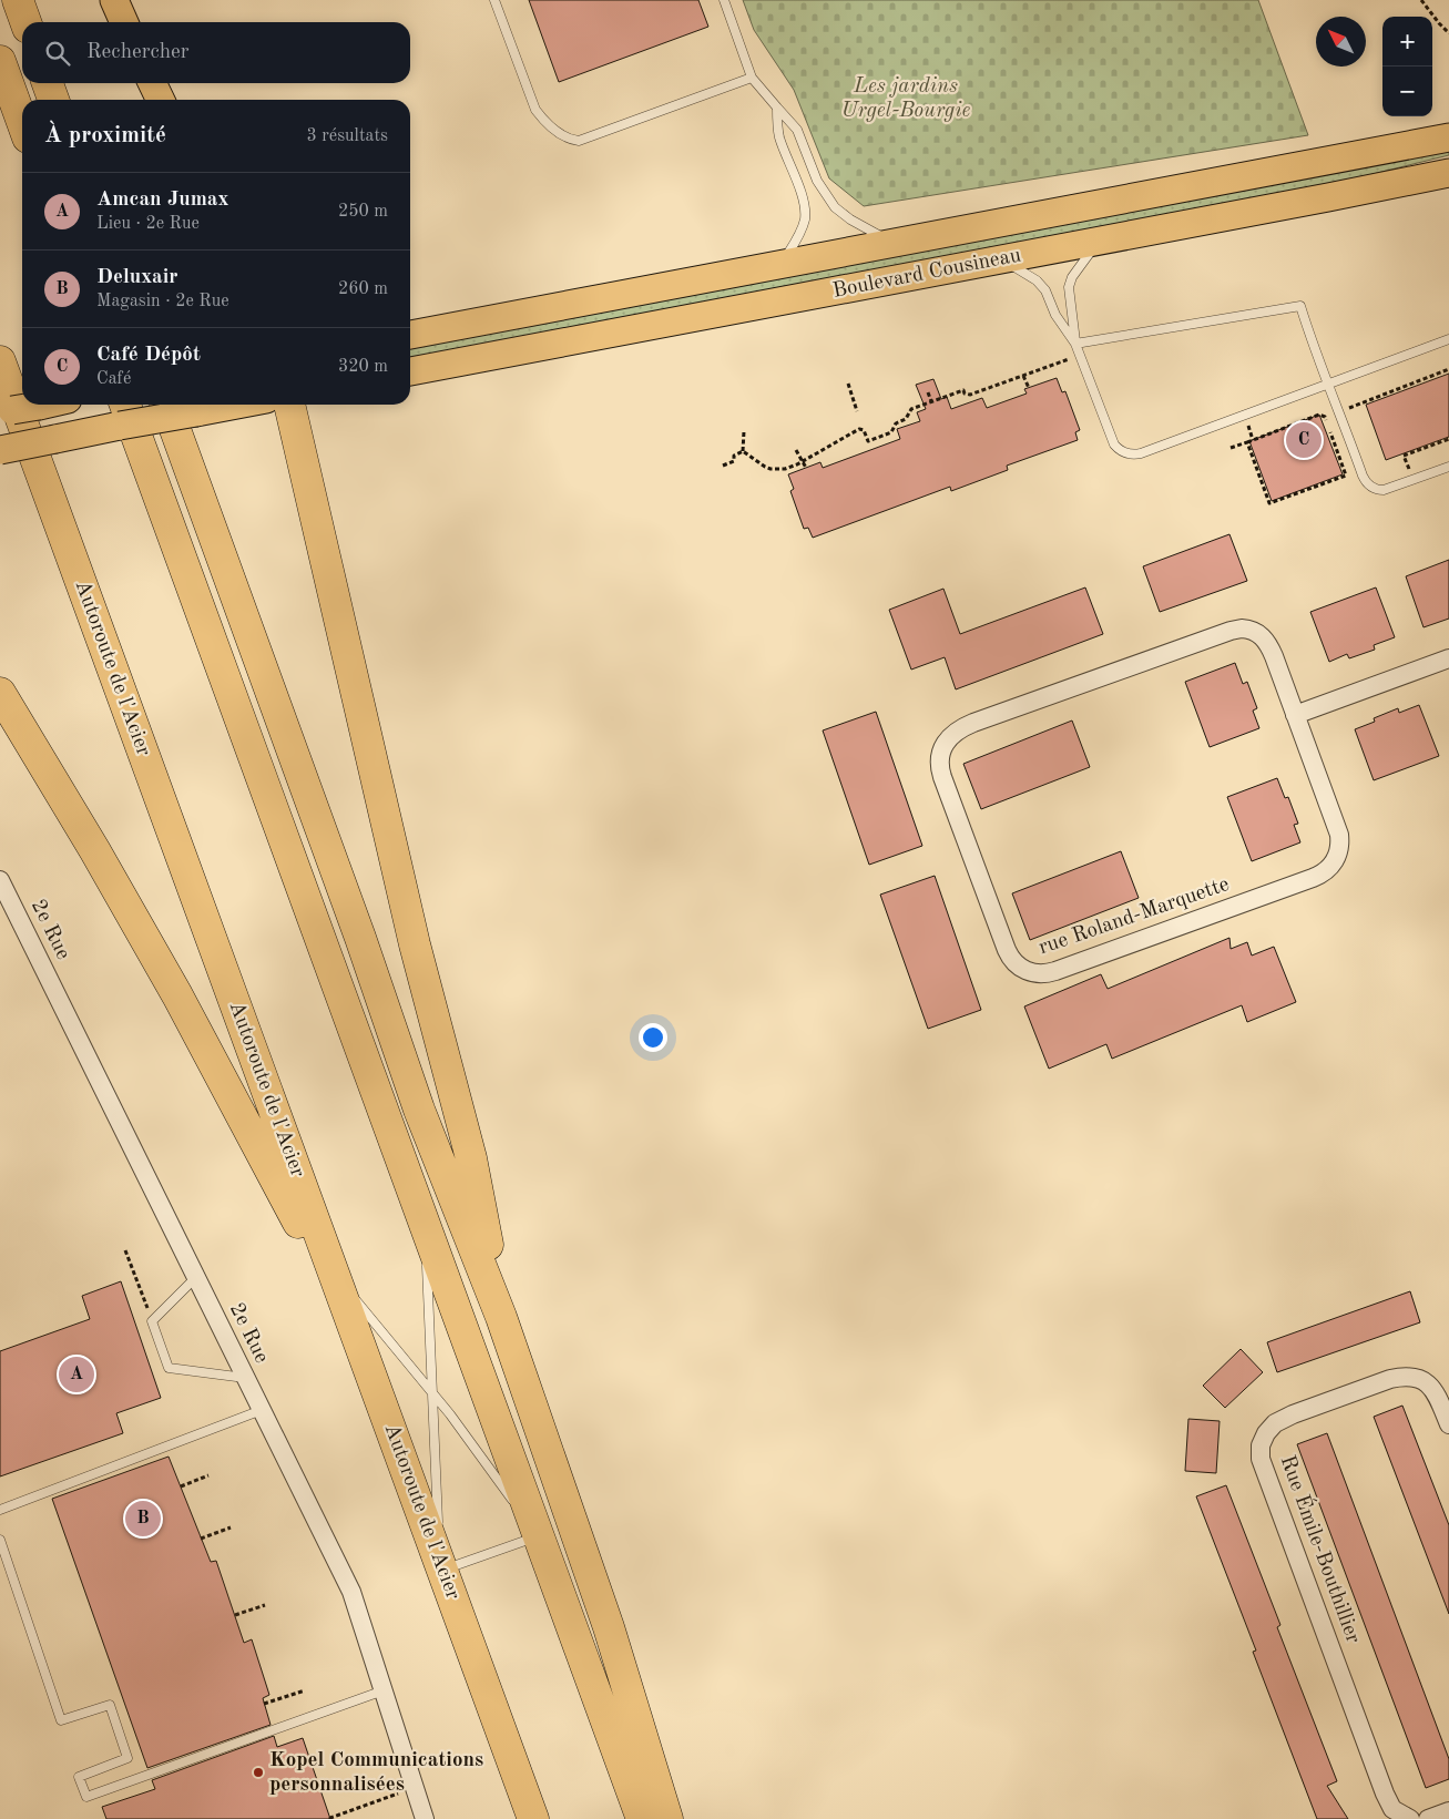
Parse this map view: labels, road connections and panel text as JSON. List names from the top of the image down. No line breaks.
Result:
{"streets":{"highway":["Autoroute de l'Acier"],"main road":["Boulevard Cousineau"],"street":["rue Roland-Marquette","2e Rue","Rue Émile-Bouthillier"]},"parks":["Les jardins Urgel-Bourgie"],"places":["Kopel Communications personnalisées"],"north":"top left","page":{"map_buttons":["+","−"],"search":"Rechercher","heading":["À proximité","3 résultats"],"list":[{"mark":"A","name":"Amcan Jumax","note":"Lieu · 2e Rue","value":"250 m"},{"mark":"B","name":"Deluxair","note":"Magasin · 2e Rue","value":"260 m"},{"mark":"C","name":"Café Dépôt","note":"Café","value":"320 m"}],"pins":["C","A","B"]}}
